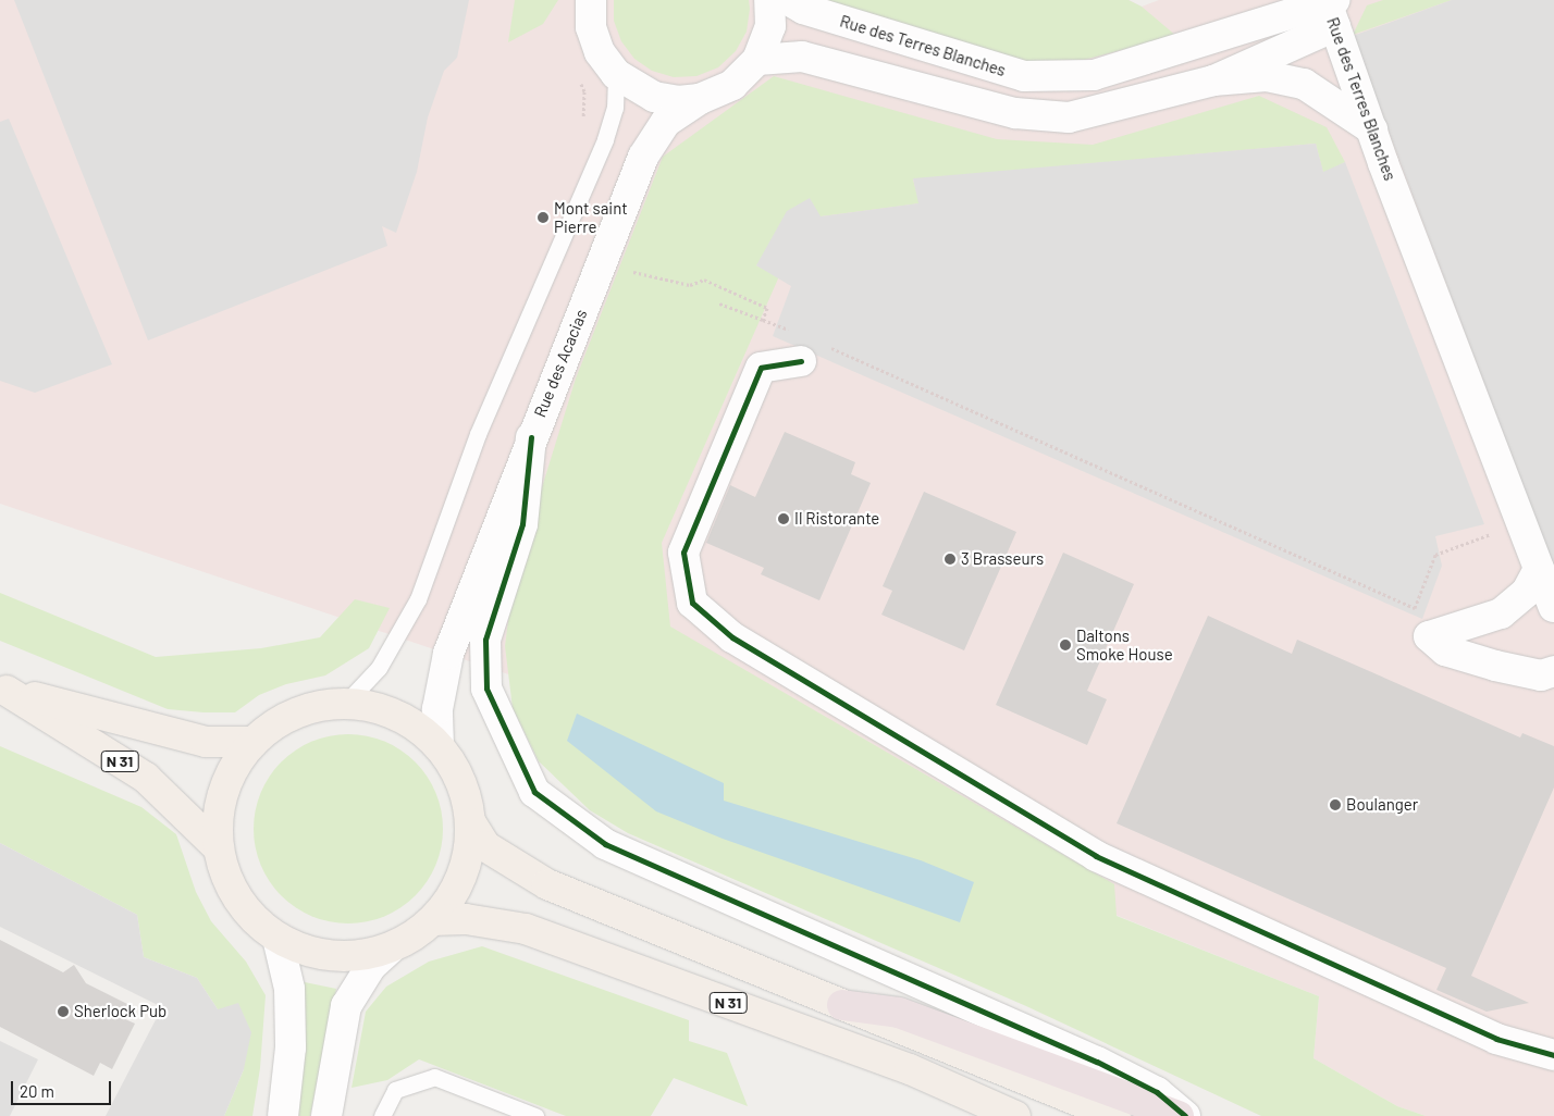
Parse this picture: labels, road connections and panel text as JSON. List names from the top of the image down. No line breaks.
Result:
{"streets":{"main road":["N 31"],"street":["Rue des Terres Blanches","Rue des Acacias"]},"places":["Mont saint Pierre","Il Ristorante","3 Brasseurs","Daltons Smoke House","Boulanger","Sherlock Pub"],"scale_bar":"20 m"}
